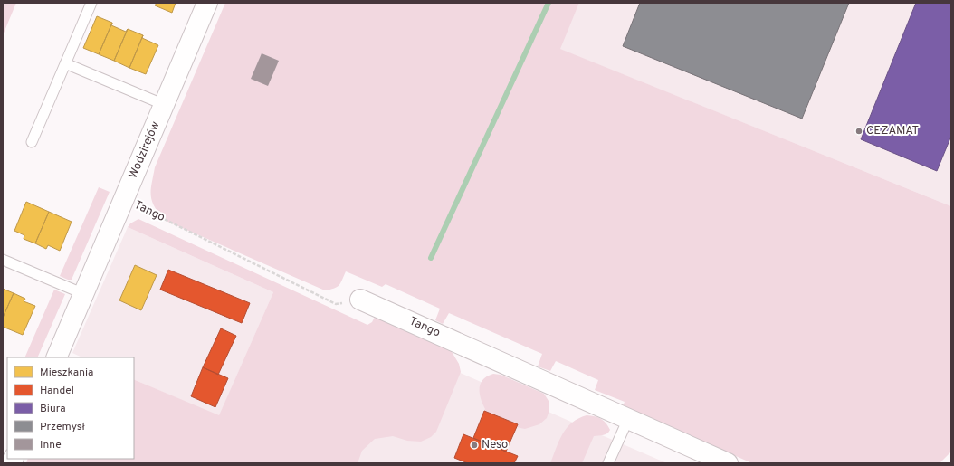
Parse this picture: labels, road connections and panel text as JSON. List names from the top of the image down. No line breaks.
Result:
{"streets":{"street":["Wodzirejów","Tango"]},"crossings":[["Wodzirejów","Tango"]],"places":["CEZAMAT","Neso"],"legend":["Mieszkania","Handel","Biura","Przemysł","Inne"]}
